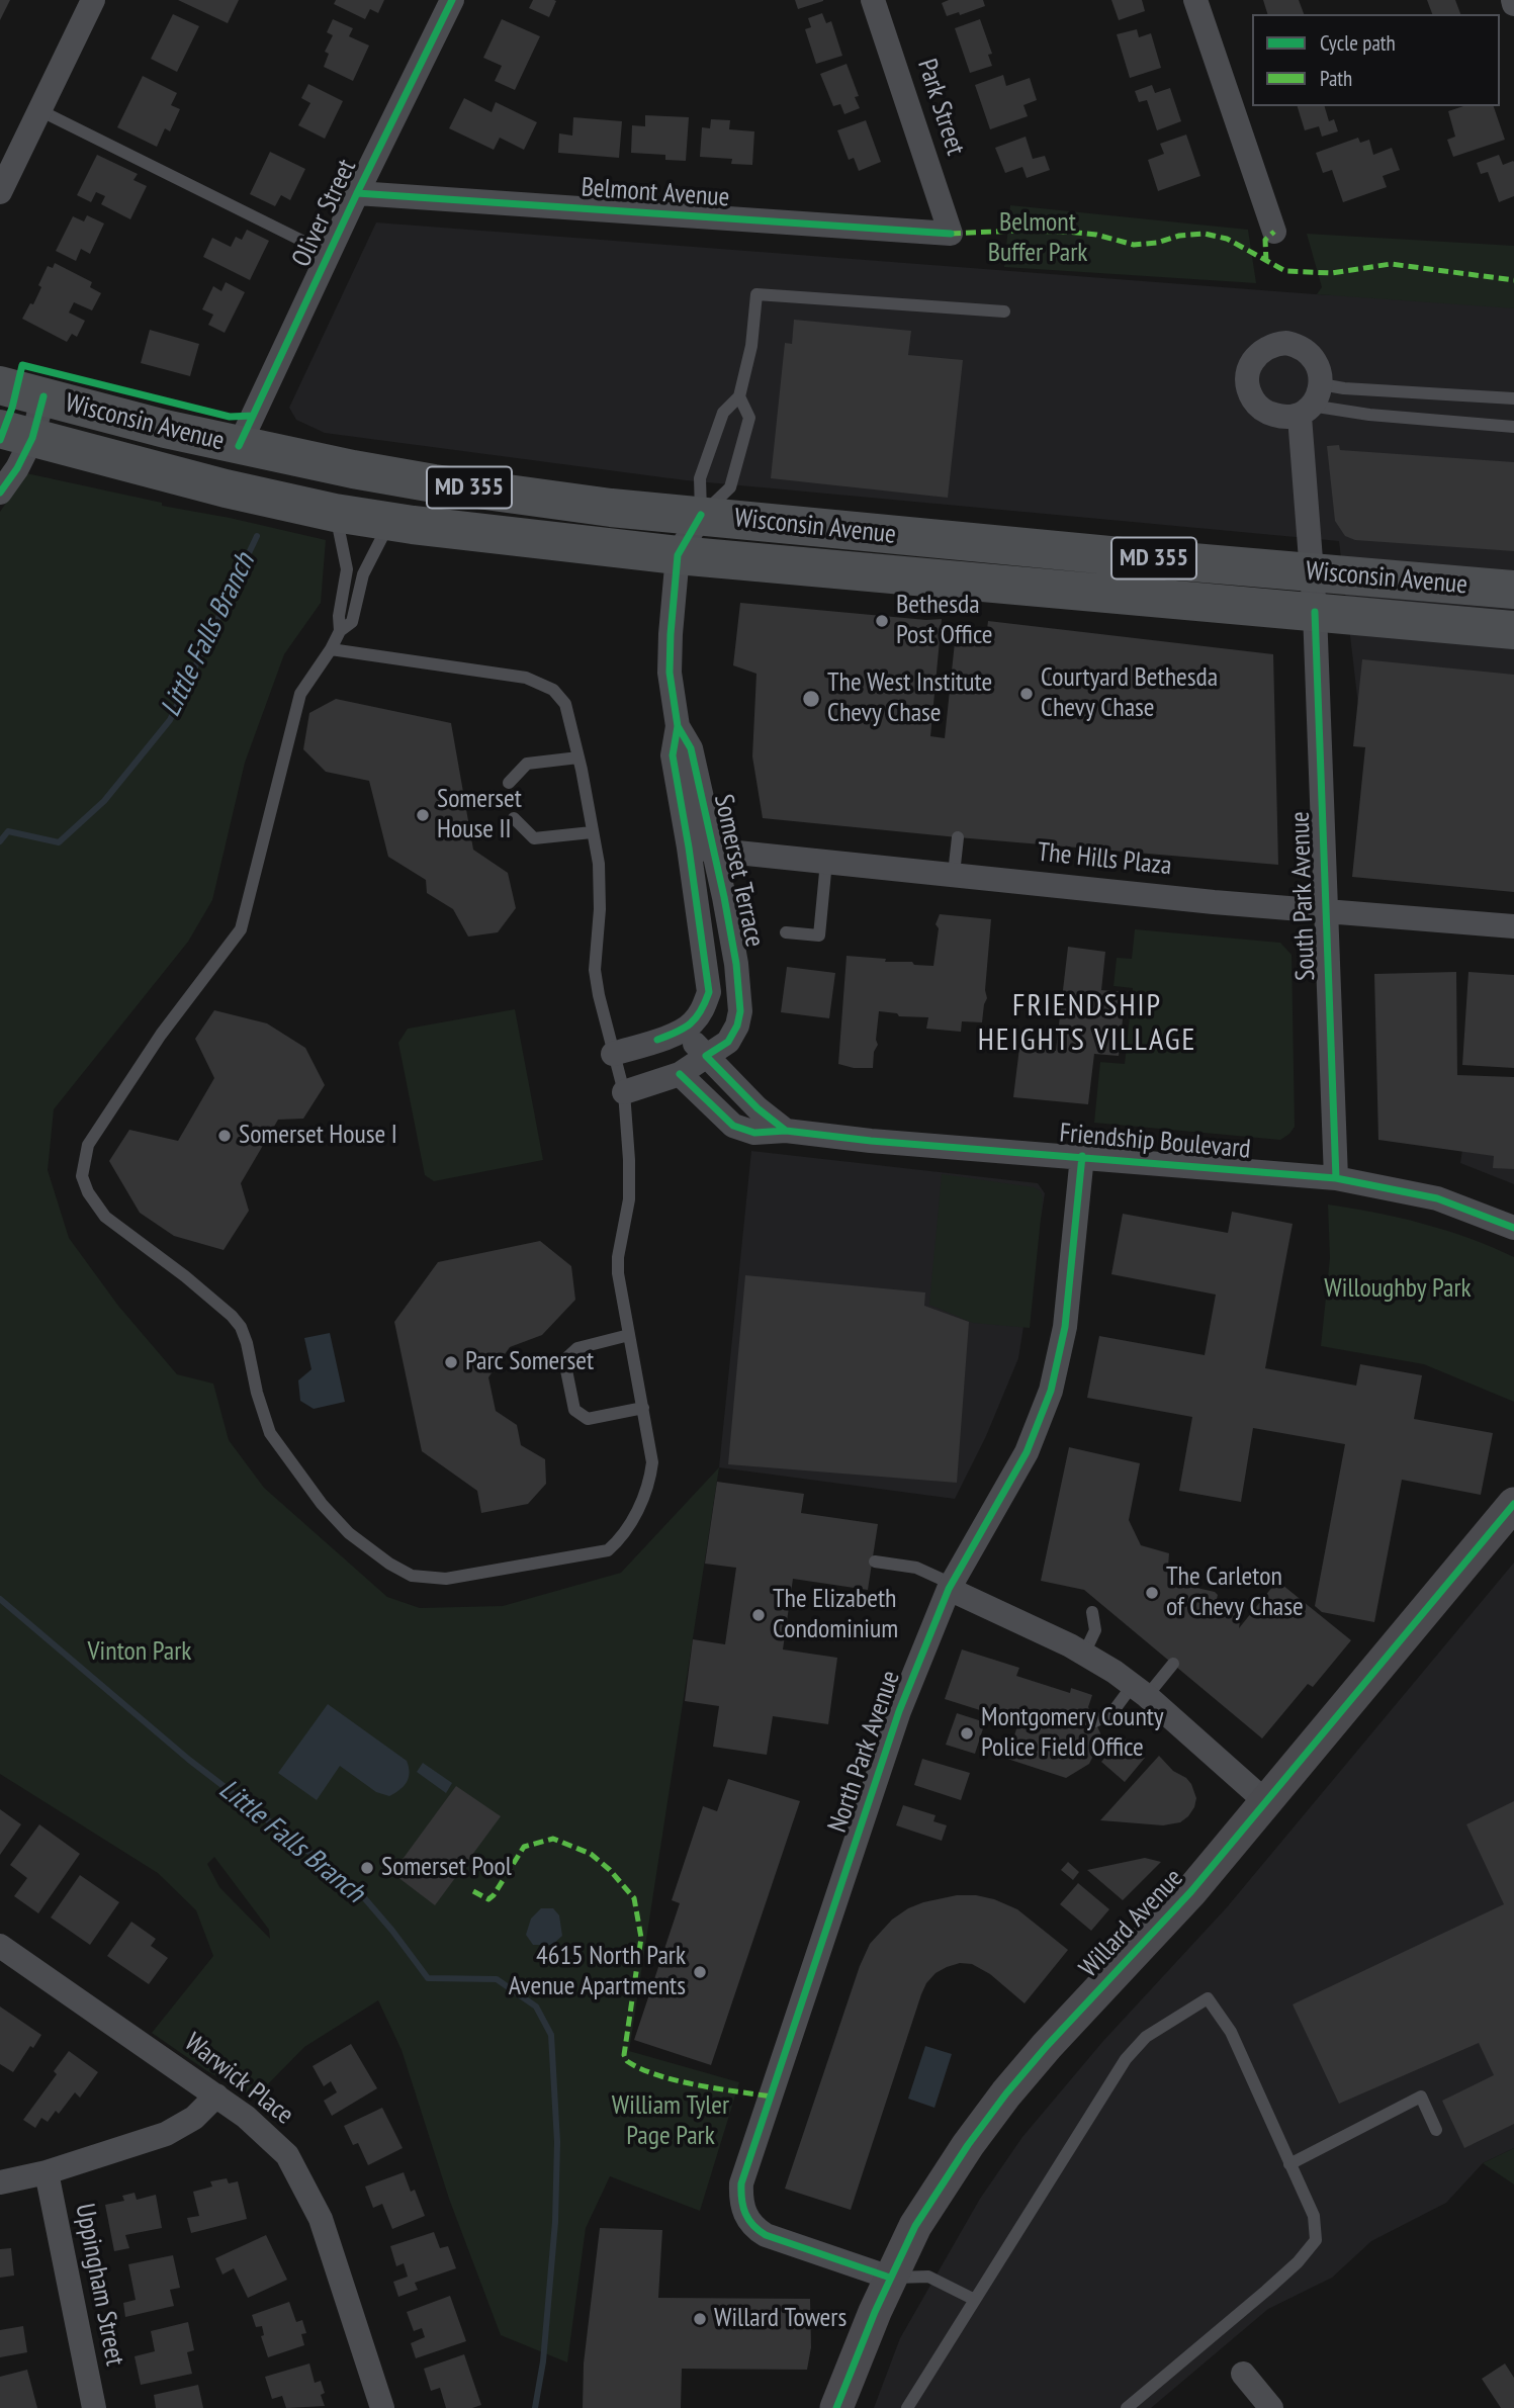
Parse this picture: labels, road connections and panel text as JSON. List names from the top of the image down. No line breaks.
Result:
{"streets":{"main road":["Wisconsin Avenue","MD 355"],"street":["Park Street","Belmont Avenue","Oliver Street","The Hills Plaza","Somerset Terrace","South Park Avenue","Friendship Boulevard","North Park Avenue","Willard Avenue","Warwick Place","Uppingham Street"]},"crossings":[["Park Street","Belmont Avenue"],["Belmont Avenue","Oliver Street"],["Oliver Street","Wisconsin Avenue"],["Wisconsin Avenue","Somerset Terrace"],["Wisconsin Avenue","South Park Avenue"],["The Hills Plaza","Somerset Terrace"],["The Hills Plaza","South Park Avenue"],["Somerset Terrace","Friendship Boulevard"],["South Park Avenue","Friendship Boulevard"],["Friendship Boulevard","North Park Avenue"],["North Park Avenue","Willard Avenue"]],"districts":["FRIENDSHIP HEIGHTS VILLAGE"],"water":["Little Falls Branch"],"parks":["Belmont Buffer Park","Willoughby Park","Vinton Park","William Tyler Page Park"],"places":["Bethesda Post Office","Courtyard Bethesda Chevy Chase","The West Institute Chevy Chase","Somerset House II","Somerset House I","Parc Somerset","The Carleton of Chevy Chase","The Elizabeth Condominium","Montgomery County Police Field Office","Somerset Pool","4615 North Park Avenue Apartments","Willard Towers"],"legend":["Cycle path","Path"]}
